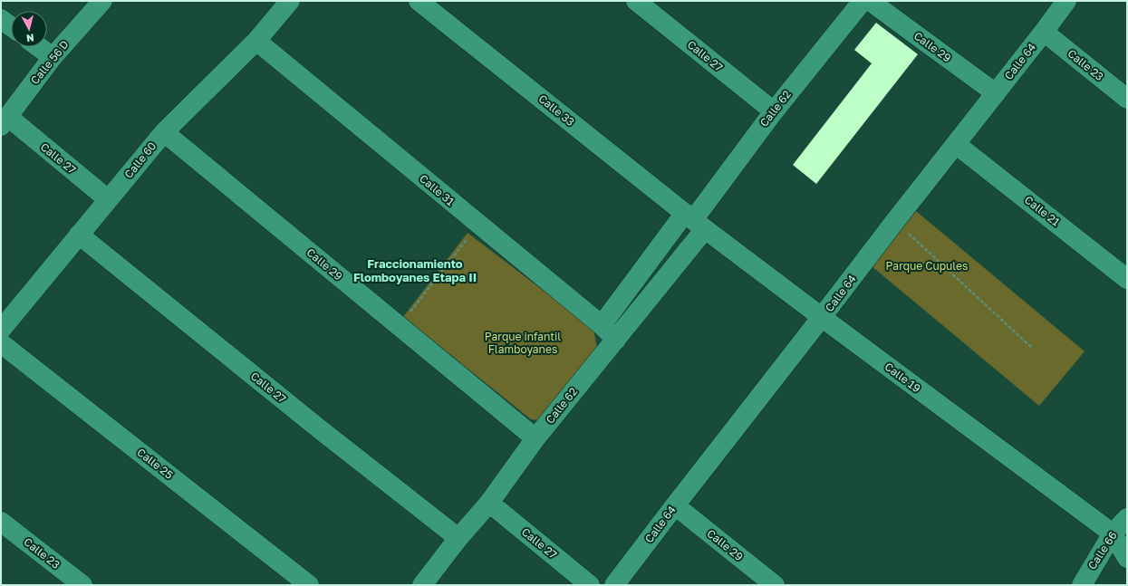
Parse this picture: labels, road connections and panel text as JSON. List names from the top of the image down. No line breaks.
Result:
{"streets":{"street":["Calle 29","Calle 27","Calle 64","Calle 56 D","Calle 23","Calle 62","Calle 33","Calle 60","Calle 31","Calle 21","Calle 19","Calle 25","Calle 66"]},"crossings":[["Calle 29","Calle 64"],["Calle 29","Calle 62"],["Calle 29","Calle 60"],["Calle 27","Calle 56 D"],["Calle 27","Calle 62"],["Calle 27","Calle 60"],["Calle 64","Calle 23"],["Calle 64","Calle 21"],["Calle 64","Calle 19"],["Calle 62","Calle 33"],["Calle 62","Calle 31"],["Calle 62","Calle 19"],["Calle 33","Calle 19"],["Calle 60","Calle 31"],["Calle 19","Calle 66"]],"districts":["Fraccionamiento Flomboyanes Etapa II"],"parks":["Parque Cupules","Parque infantil Flamboyanes"],"north":"bottom"}
